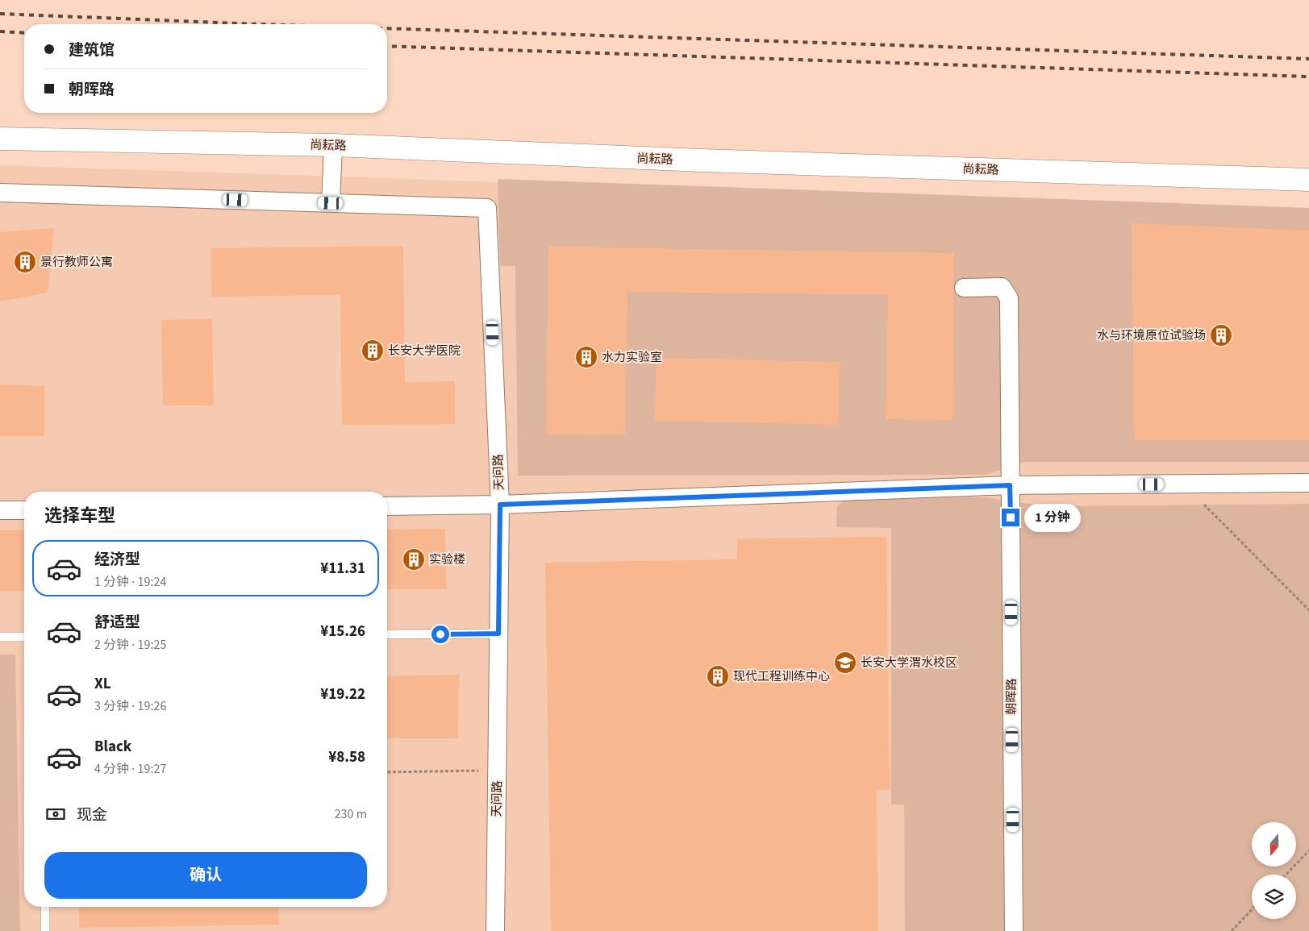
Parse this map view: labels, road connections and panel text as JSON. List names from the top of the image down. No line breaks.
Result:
{"streets":{"street":["尚耘路","天问路","朝晖路"]},"places":{"building":["景行教师公寓","水与环境原位试验场","长安大学医院","水力实验室","实验楼","现代工程训练中心"],"school or university":["长安大学渭水校区"]},"north":"bottom","page":{"banner":["建筑馆","朝晖路"],"heading":"选择车型","bubble":"1 分钟","list":[{"name":"经济型","note":"1 分钟 · 19:24","value":"¥11.31"},{"name":"舒适型","note":"2 分钟 · 19:25","value":"¥15.26"},{"name":"XL","note":"3 分钟 · 19:26","value":"¥19.22"},{"name":"Black","note":"4 分钟 · 19:27","value":"¥8.58"}],"pay":["现金","230 m"],"buttons":"确认"}}
